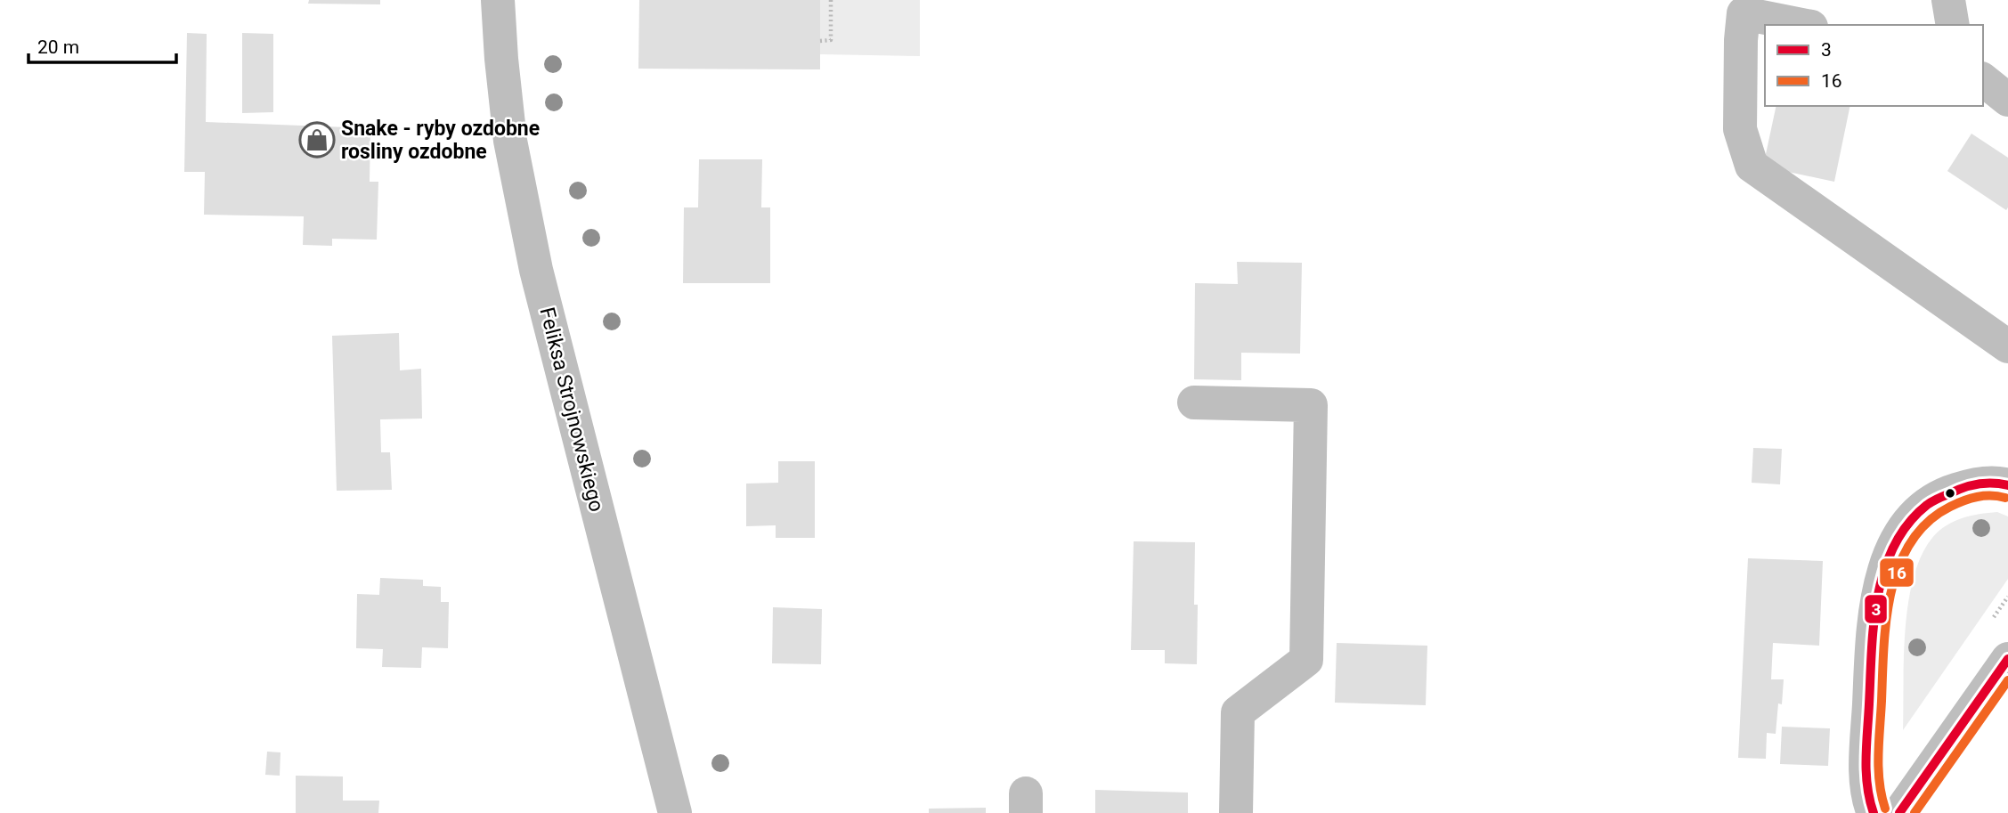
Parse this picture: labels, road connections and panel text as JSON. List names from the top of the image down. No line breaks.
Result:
{"streets":{"street":["Feliksa Strojnowskiego"]},"places":{"shop":["Snake - ryby ozdobne rosliny ozdobne"]},"lines":["transit line 3","transit line 16"],"legend":["3","16"],"scale_bar":"20 m"}
